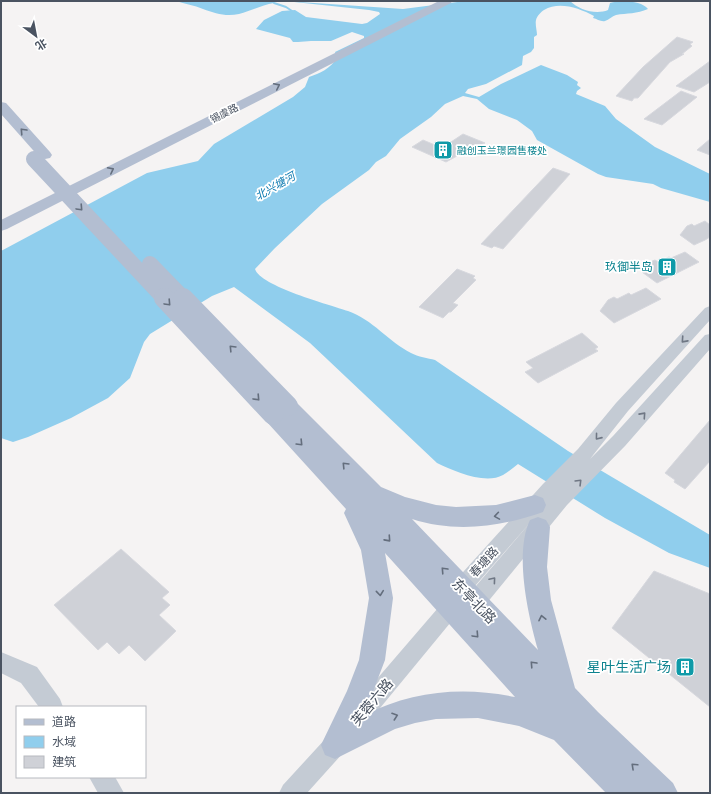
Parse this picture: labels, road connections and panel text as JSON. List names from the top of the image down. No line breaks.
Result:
{"streets":{"main road":["锡虞路","东亭北路"],"street":["春塘路","芙蓉六路"]},"crossings":[["春塘路","东亭北路"],["春塘路","芙蓉六路"],["东亭北路","芙蓉六路"]],"water":["北兴塘河"],"places":{"building":["融创玉兰璟园售楼处","玖御半岛","星叶生活广场"]},"legend":["道路","水域","建筑"],"north":"bottom right"}
